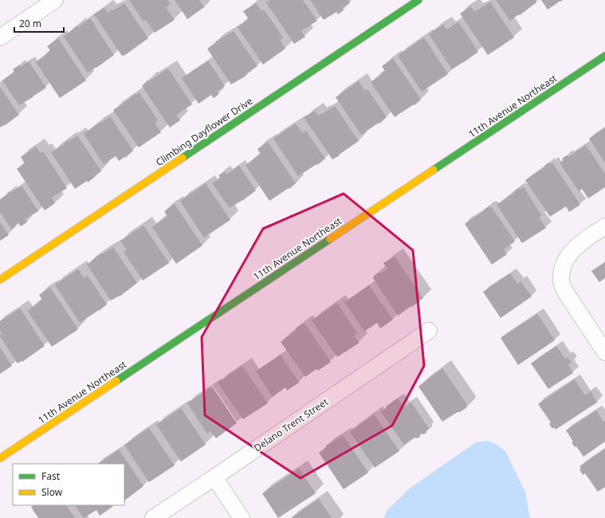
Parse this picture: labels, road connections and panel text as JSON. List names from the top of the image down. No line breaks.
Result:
{"streets":{"street":["11th Avenue Northeast","Climbing Dayflower Drive","Delano Trent Street"]},"legend":["Fast","Slow"],"scale_bar":"20 m"}
